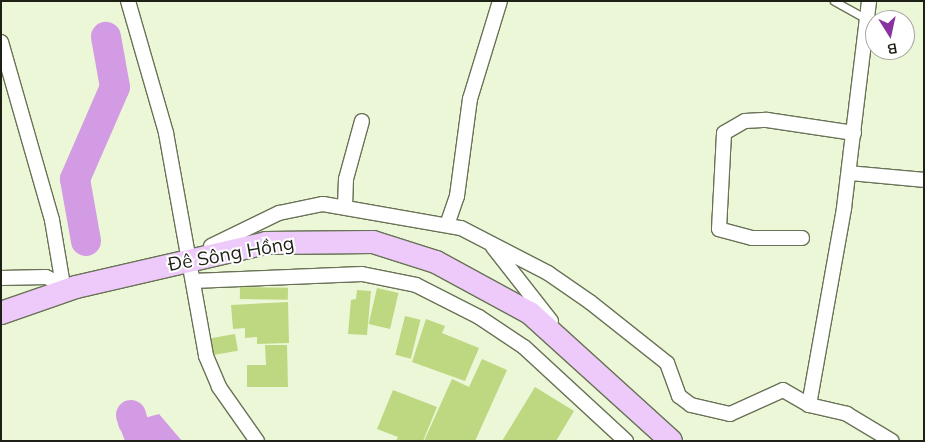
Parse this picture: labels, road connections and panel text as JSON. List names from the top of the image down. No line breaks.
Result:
{"streets":{"main road":["Đê Sông Hồng"]},"north":"bottom"}
